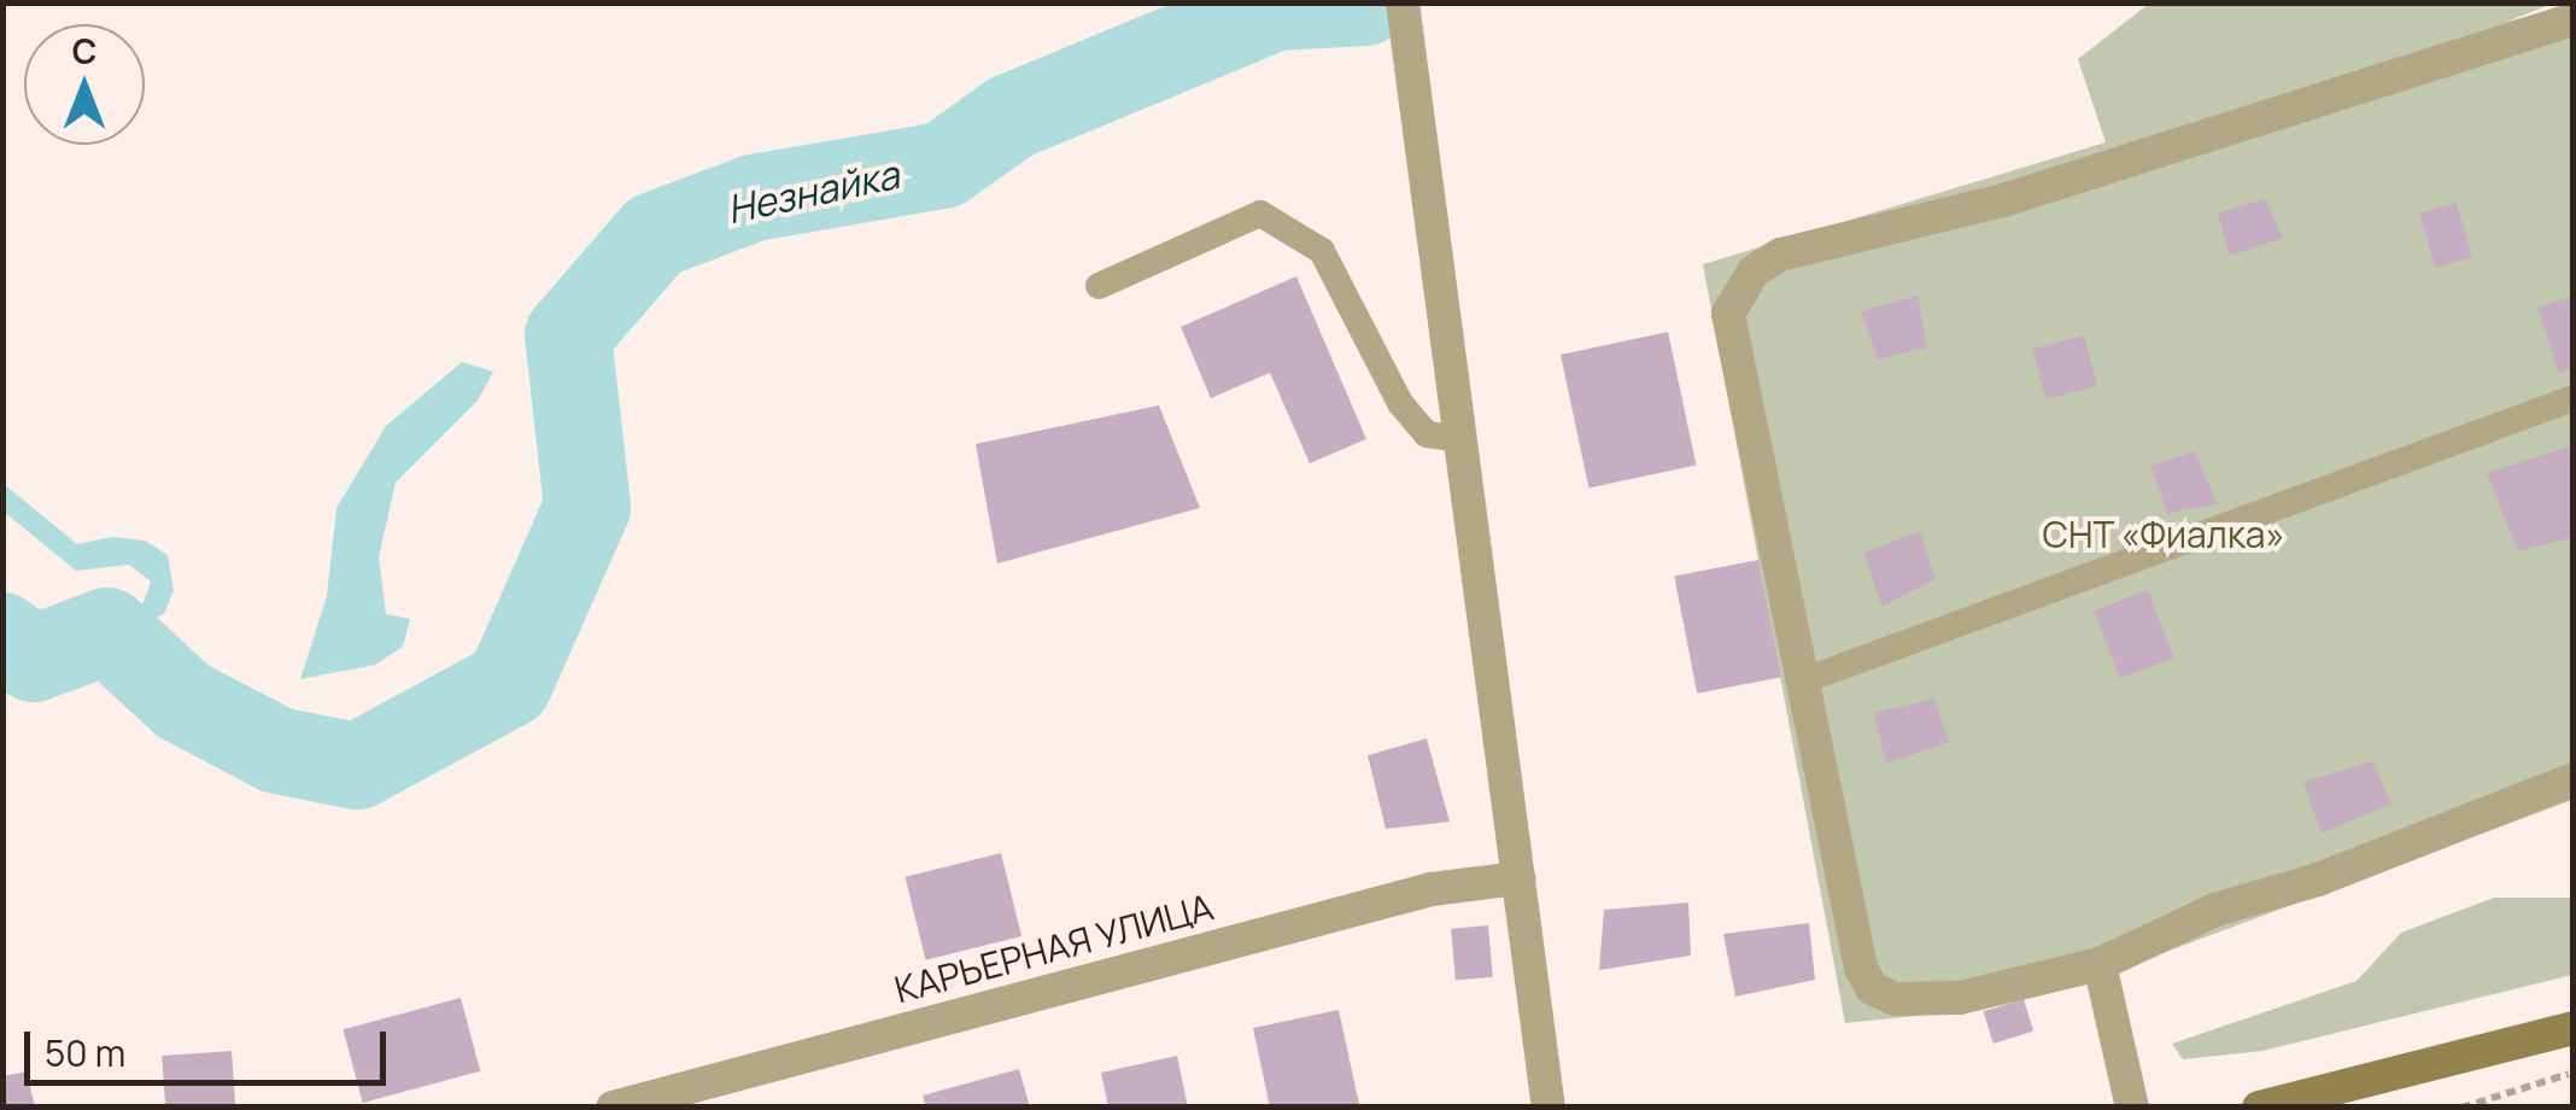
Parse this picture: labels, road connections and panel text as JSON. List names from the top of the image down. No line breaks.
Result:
{"streets":{"street":["КАРЬЕРНАЯ УЛИЦА"]},"water":["Незнайка"],"parks":["СНТ «Фиалка»"],"scale_bar":"50 m","north":"top"}
